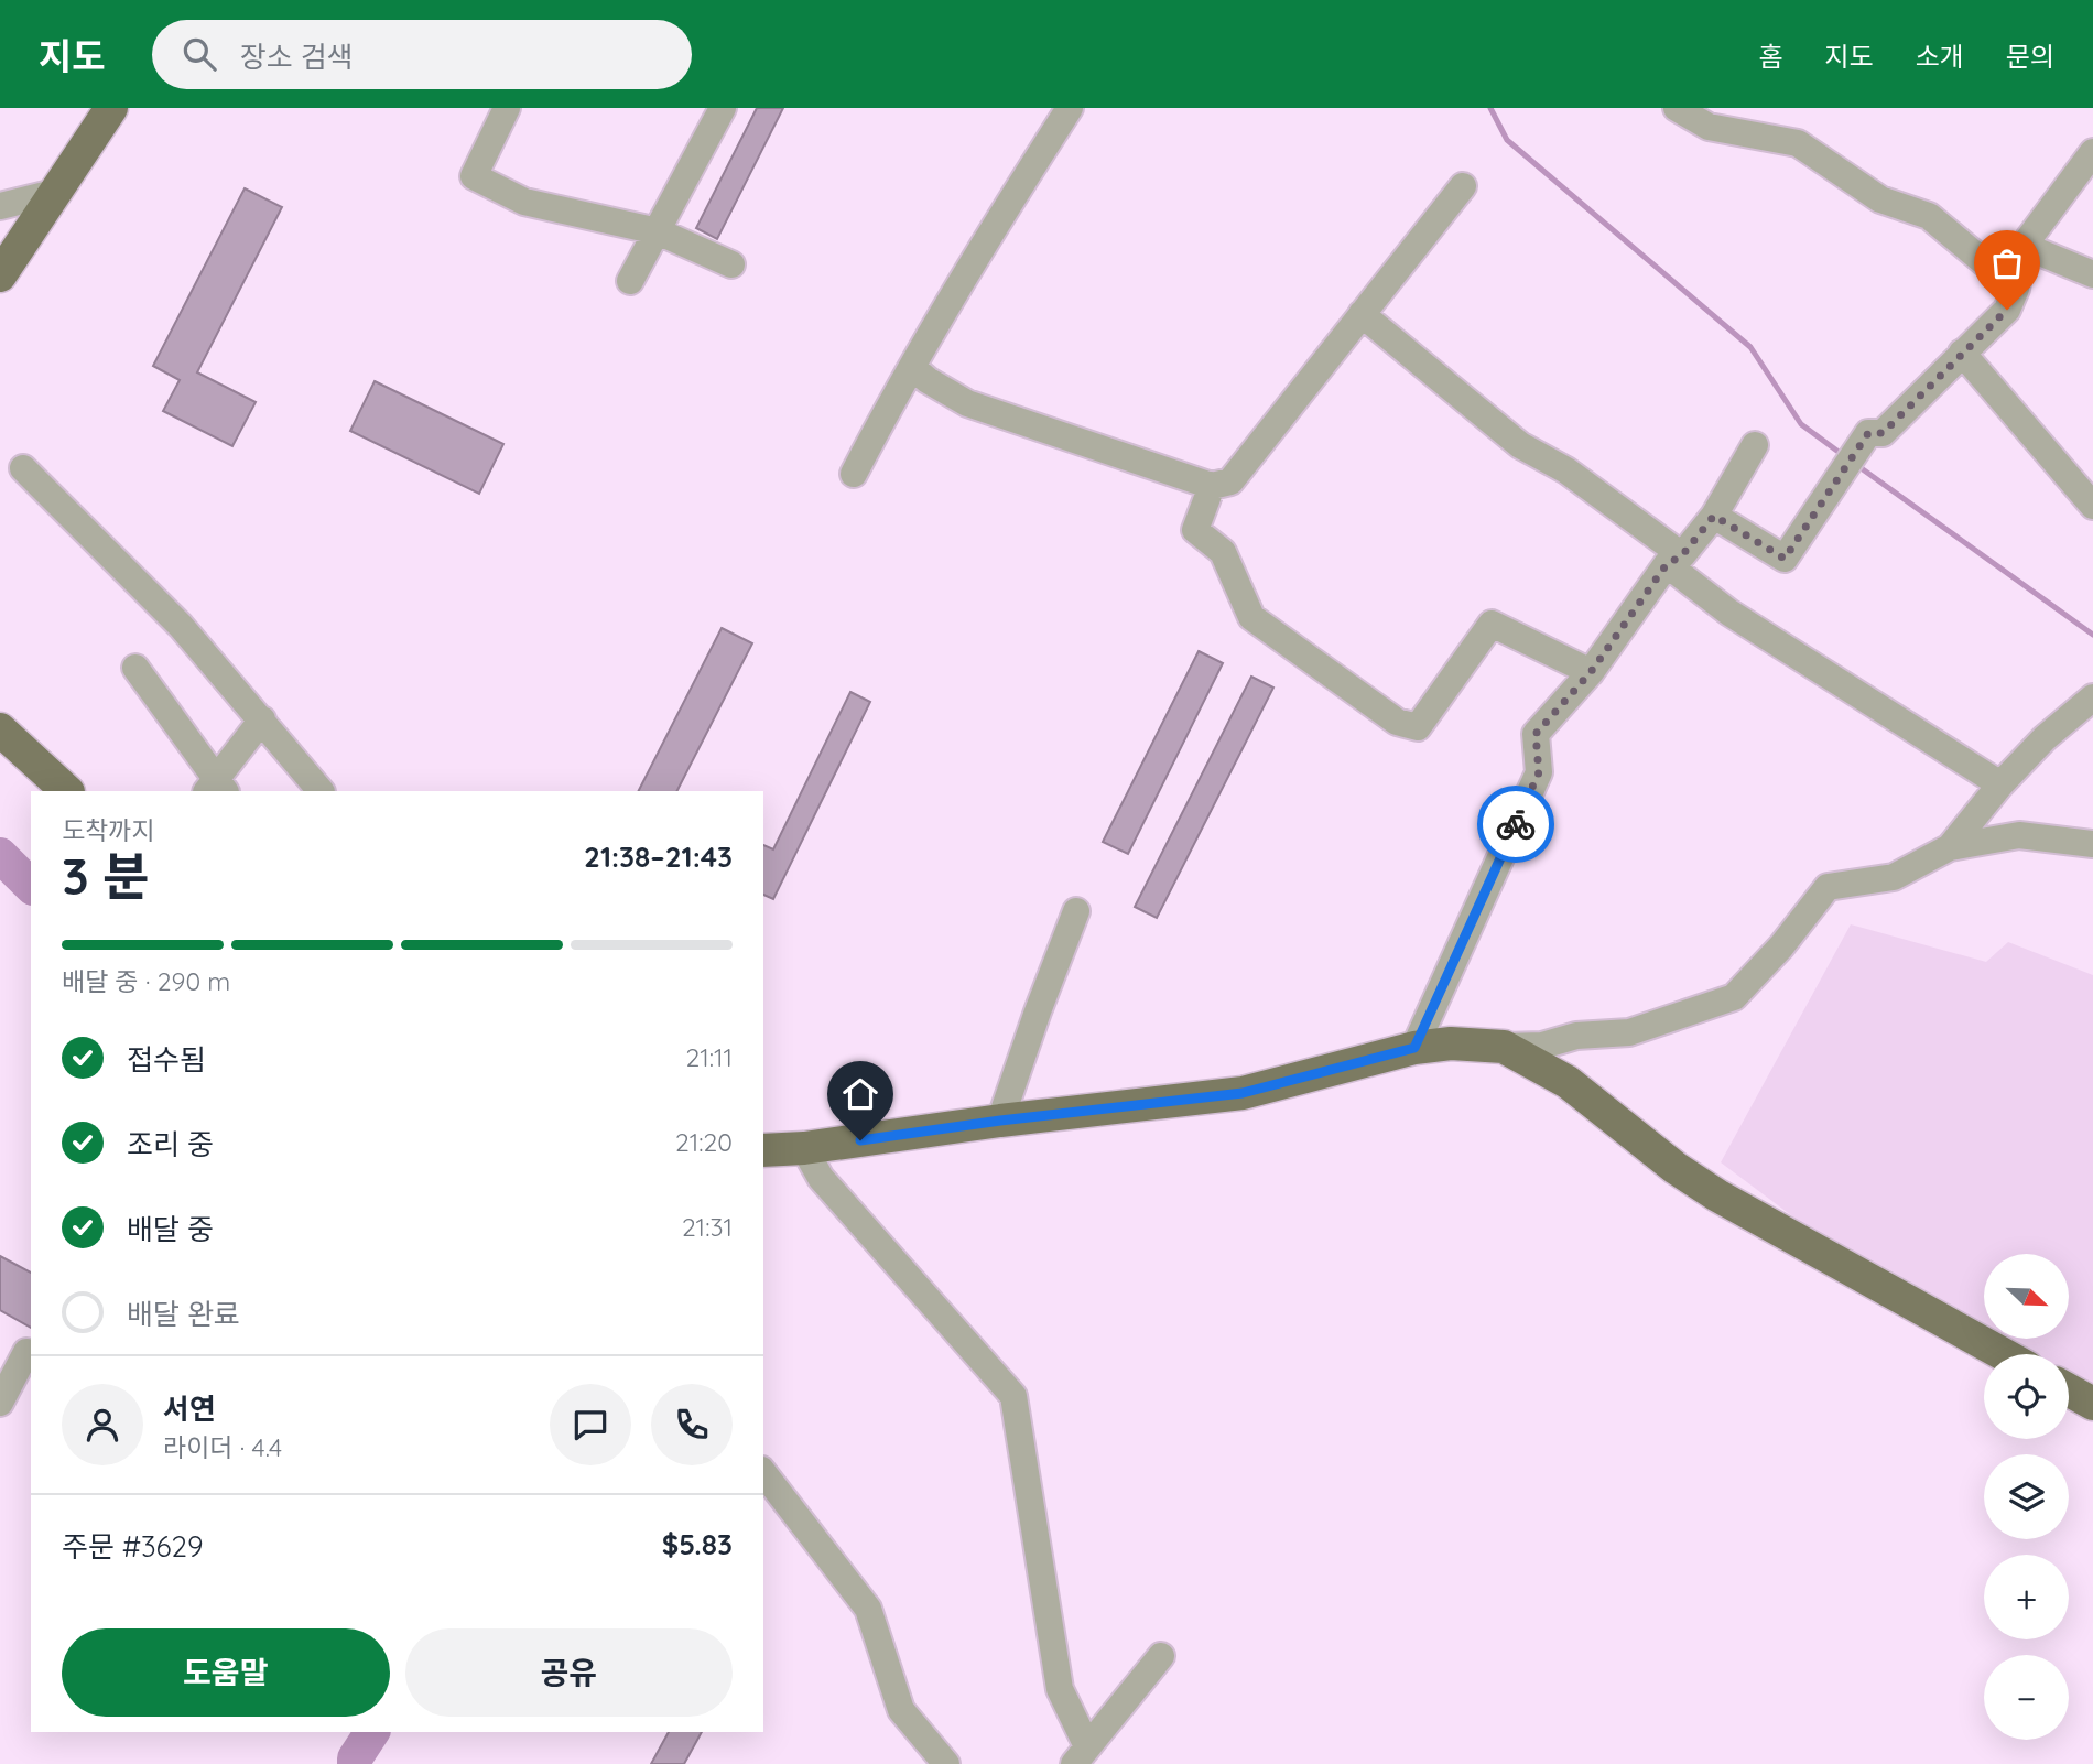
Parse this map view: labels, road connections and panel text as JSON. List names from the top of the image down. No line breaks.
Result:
{"north":"bottom right","page":{"header":"지도","search":"장소 검색","nav":["홈","지도","소개","문의"],"heading":["3 분","도착까지","21:38–21:43"],"panel":["서연","라이더 · 4.4","주문 #3629","$5.83"],"bar":"배달 중 · 290 m","list":[["접수됨","21:11"],["조리 중","21:20"],["배달 중","21:31"],"배달 완료"],"map_buttons":["+","−"],"buttons":["도움말","공유"]}}
